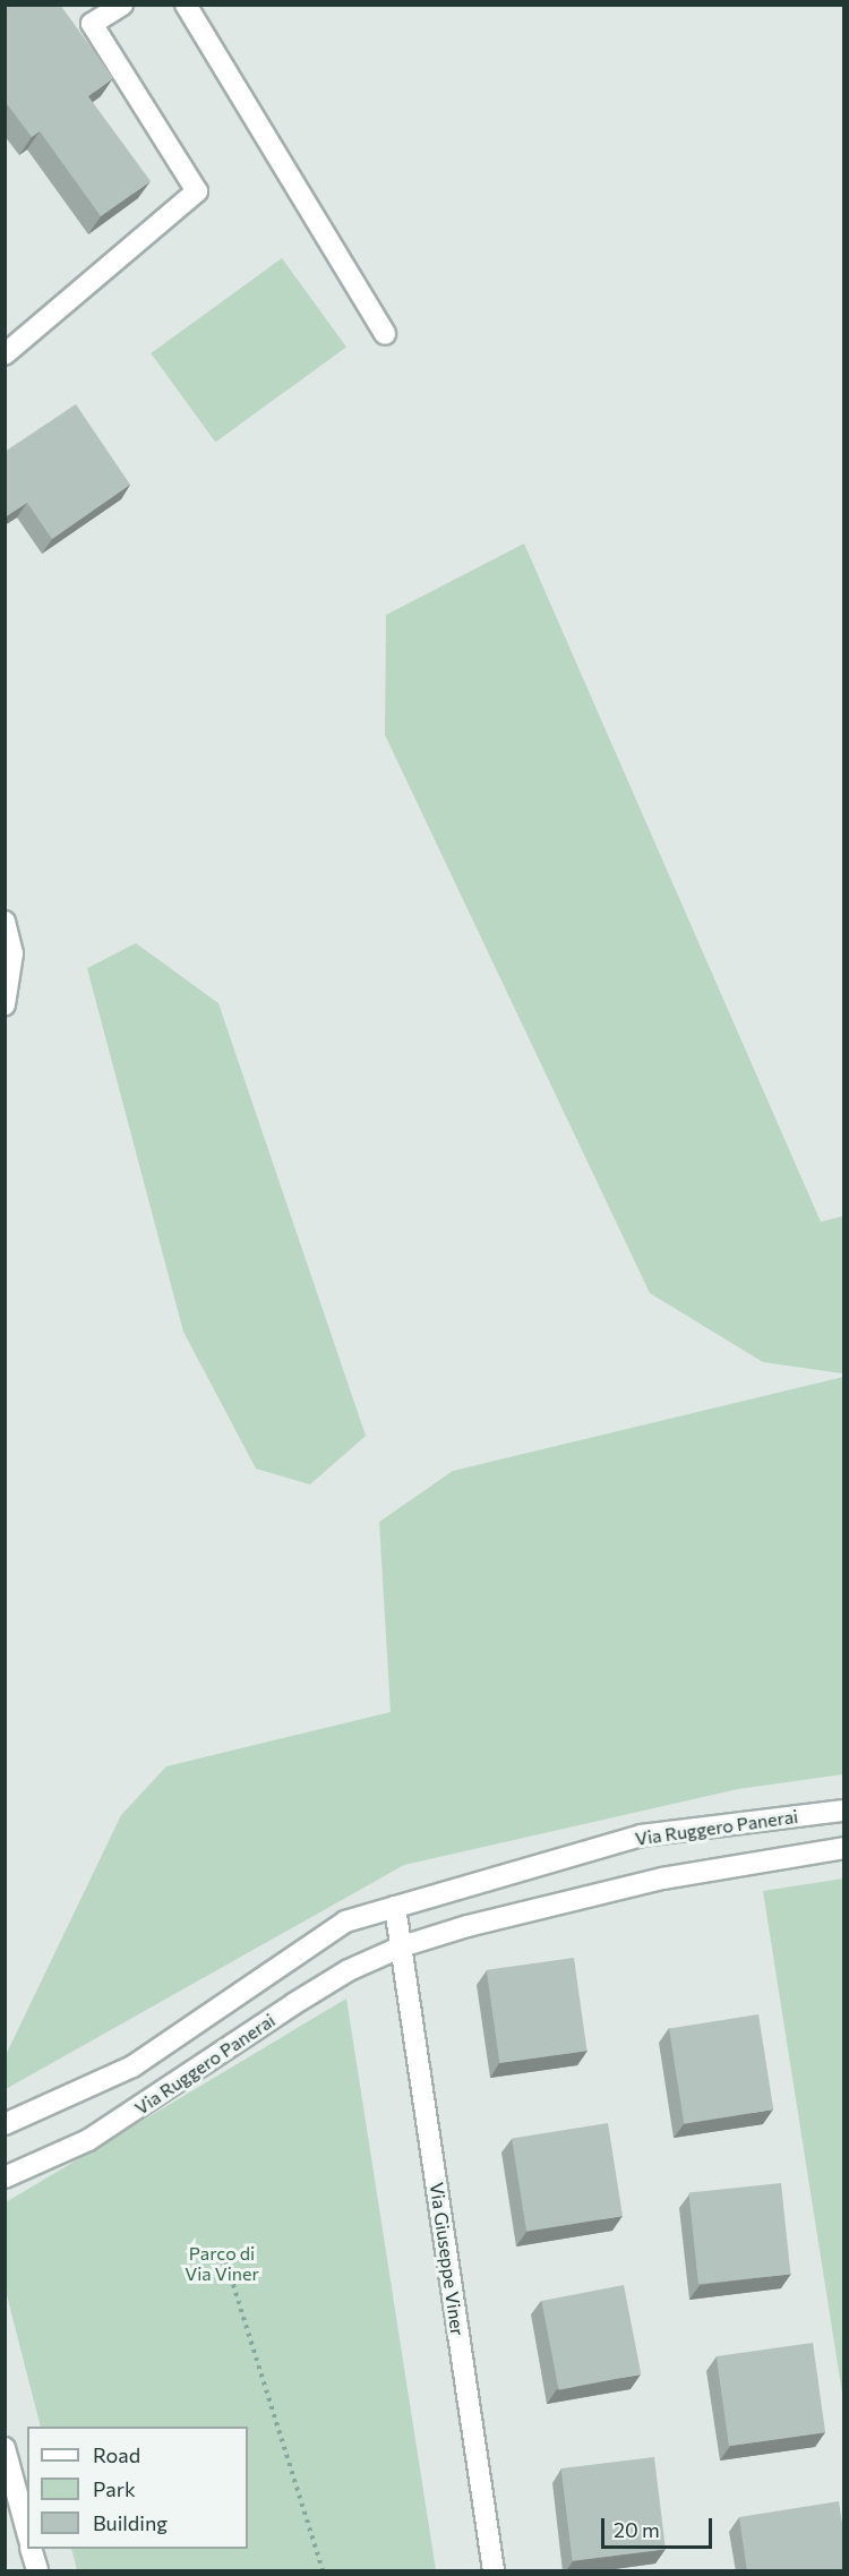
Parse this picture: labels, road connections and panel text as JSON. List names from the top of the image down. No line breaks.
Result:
{"streets":{"street":["Via Ruggero Panerai","Via Giuseppe Viner"]},"crossings":[["Via Ruggero Panerai","Via Giuseppe Viner"]],"parks":["Parco di Via Viner"],"legend":["Road","Park","Building"],"scale_bar":"20 m"}
